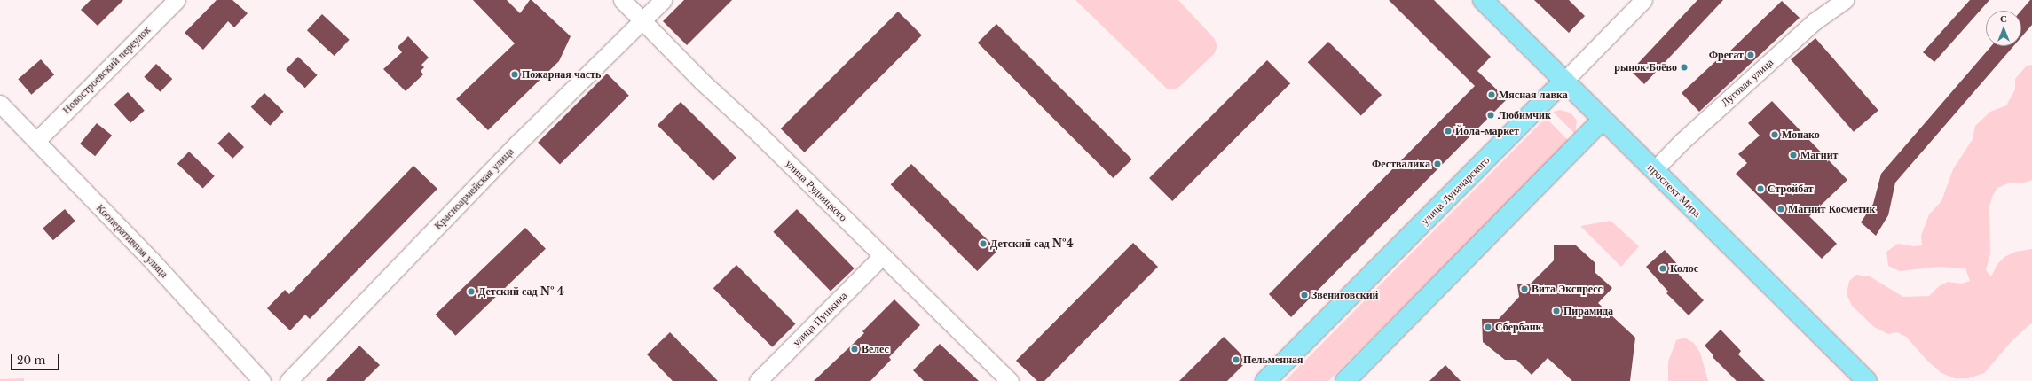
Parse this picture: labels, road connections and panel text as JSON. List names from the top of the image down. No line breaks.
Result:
{"streets":{"main road":["улица Луначарского","проспект Мира"],"street":["Новостроевский переулок","Луговая улица","Красноармейская улица","улица Рудницкого","Кооперативная улица","улица Пушкина"]},"crossings":[["Новостроевский переулок","Кооперативная улица"],["Луговая улица","проспект Мира"],["Красноармейская улица","улица Рудницкого"],["улица Рудницкого","улица Пушкина"],["улица Луначарского","проспект Мира"]],"places":["Фрегат","рынок Боёво","Пожарная часть","Мясная лавка","Любимчик","Йола-маркет","Монако","Магнит","Фествалика","Стройбат","Магнит Косметик","Детский сад №4","Колос","Вита Экспресс","Детский сад № 4","Звениговский","Пирамида","Сбербанк","Велес","Пельменная"],"scale_bar":"20 m","north":"top"}
